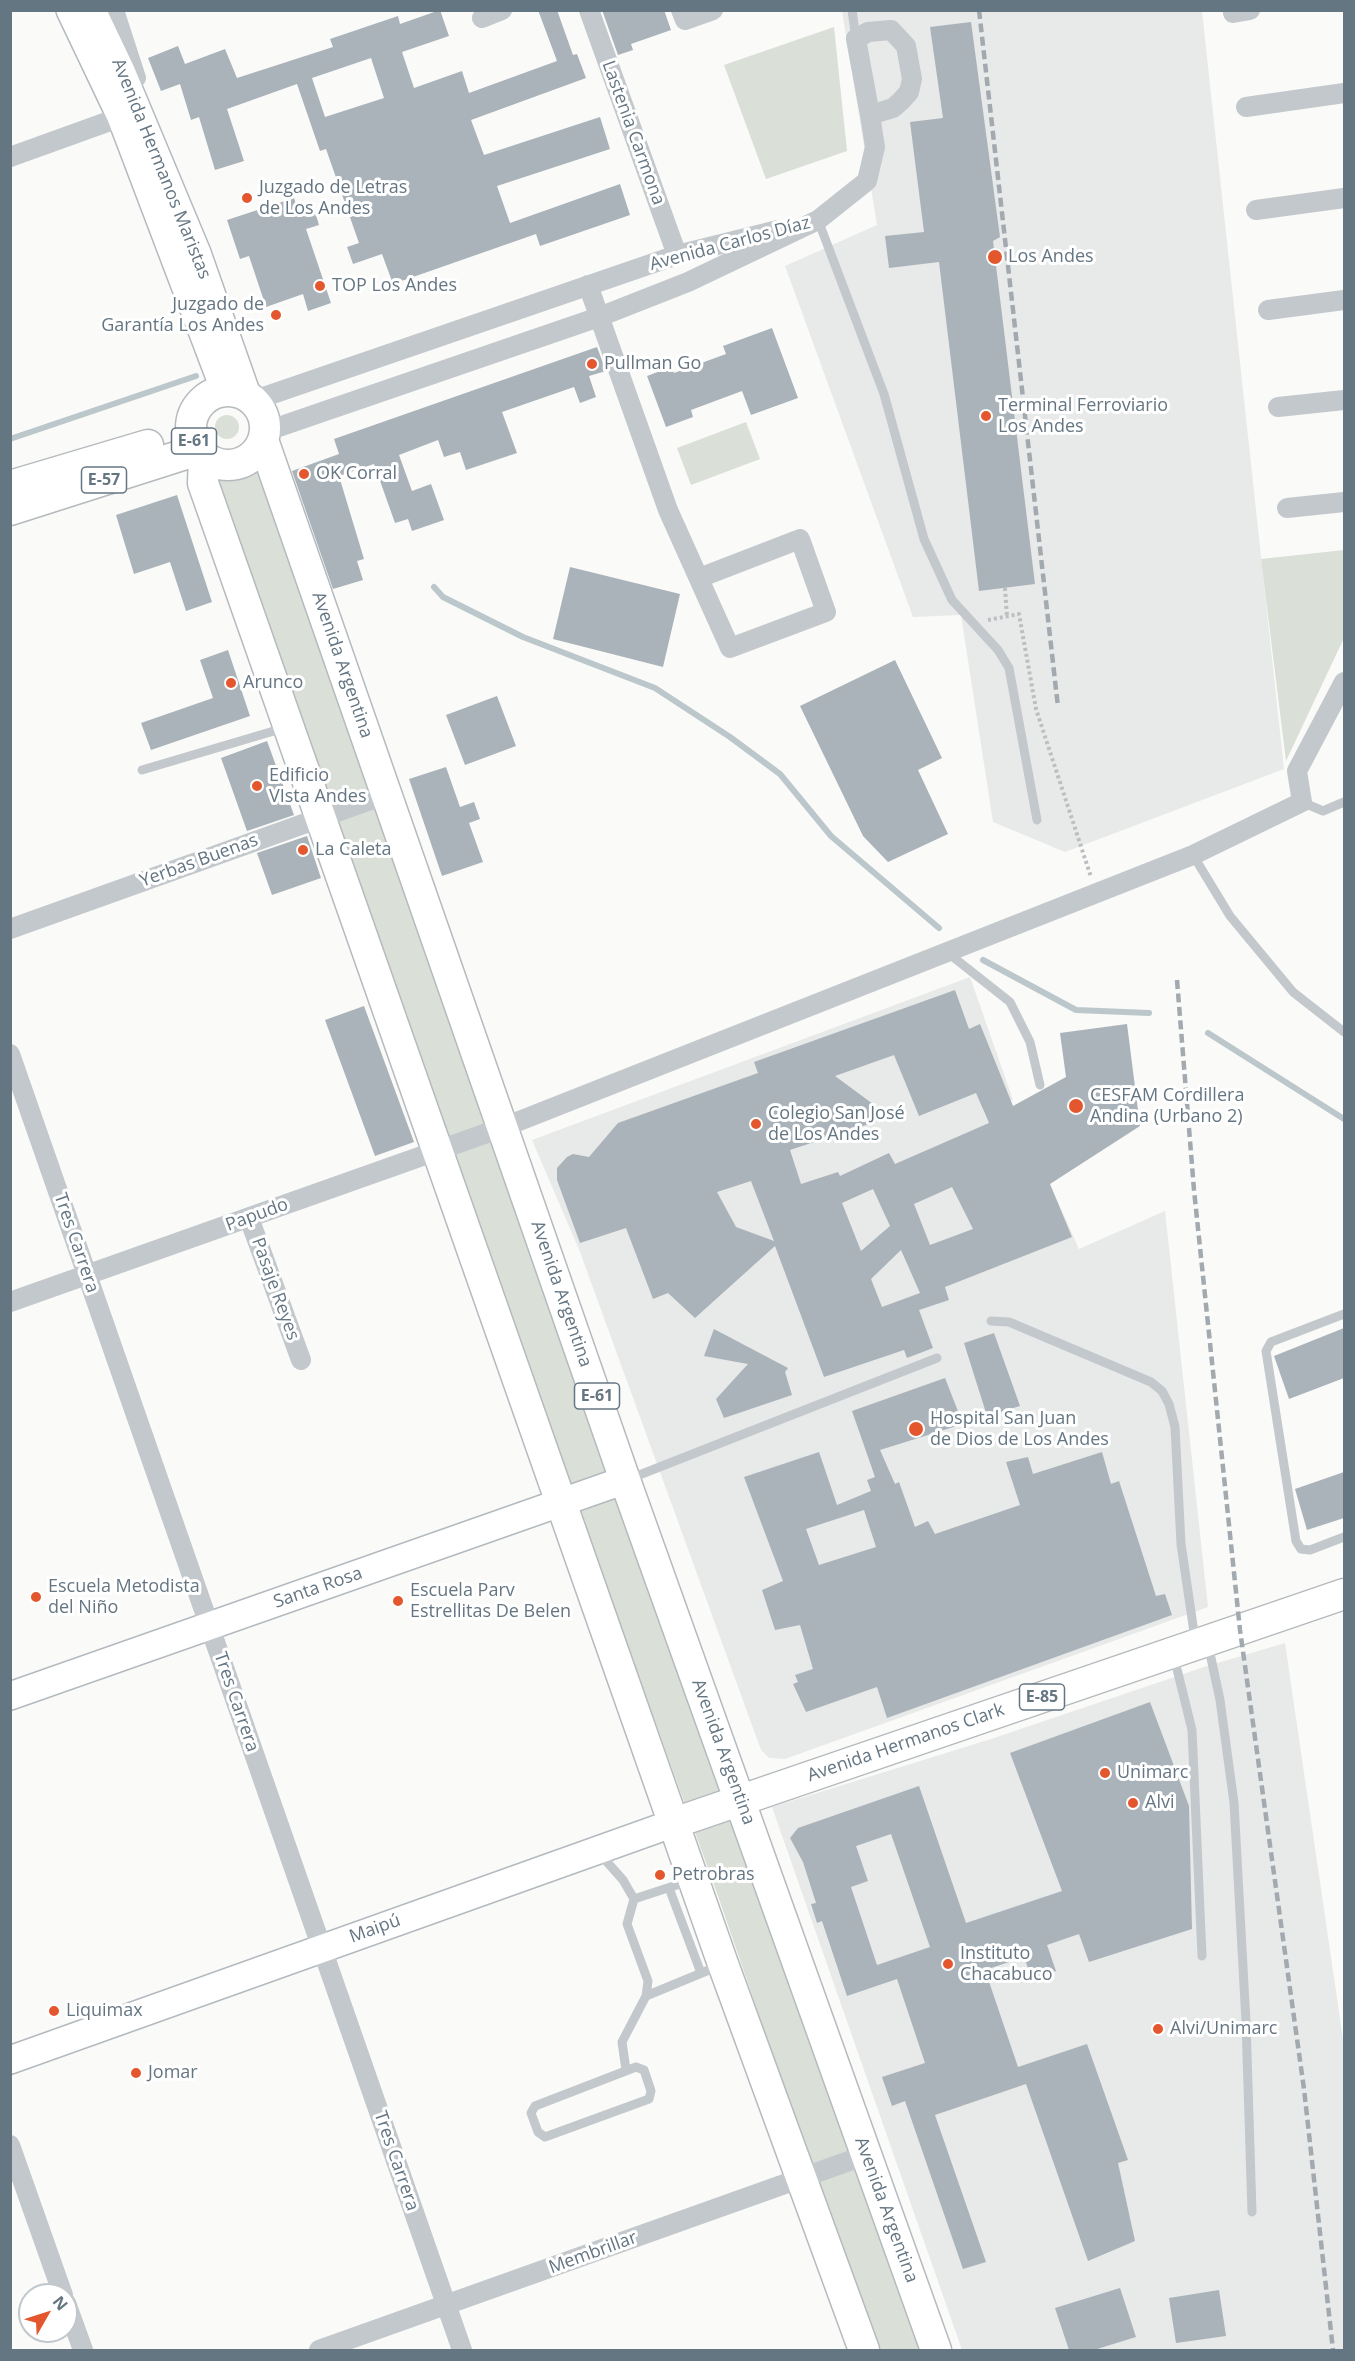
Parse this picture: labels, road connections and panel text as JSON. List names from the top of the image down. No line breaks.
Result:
{"streets":{"main road":["Avenida Hermanos Maristas","E-61","E-57","Avenida Argentina","Santa Rosa","E-85","Avenida Hermanos Clark","Maipú"],"street":["Lastenia Carmona","Avenida Carlos Díaz","Yerbas Buenas","Papudo","Tres Carrera","Pasaje Reyes","Membrillar"]},"crossings":[["Lastenia Carmona","Avenida Carlos Díaz"],["Avenida Hermanos Maristas","Avenida Carlos Díaz"],["Avenida Hermanos Maristas","E-61"],["Avenida Hermanos Maristas","E-57"],["Avenida Hermanos Maristas","Avenida Argentina"],["Avenida Carlos Díaz","E-61"],["Avenida Carlos Díaz","E-57"],["Avenida Carlos Díaz","Avenida Argentina"],["E-61","E-57"],["E-61","Avenida Argentina"],["E-61","Yerbas Buenas"],["E-61","Papudo"],["E-61","Santa Rosa"],["E-61","Maipú"],["E-61","Membrillar"],["E-57","Avenida Argentina"],["Avenida Argentina","Yerbas Buenas"],["Avenida Argentina","Papudo"],["Avenida Argentina","Santa Rosa"],["Avenida Argentina","Avenida Hermanos Clark"],["Avenida Argentina","Maipú"],["Avenida Argentina","Membrillar"],["Papudo","Tres Carrera"],["Papudo","Pasaje Reyes"],["Tres Carrera","Santa Rosa"],["Tres Carrera","Maipú"],["Tres Carrera","Membrillar"],["Avenida Hermanos Clark","Maipú"]],"places":["Juzgado de Letras de Los Andes","Los Andes","TOP Los Andes","Juzgado de Garantía Los Andes","Pullman Go","Terminal Ferroviario Los Andes","OK Corral","Arunco","Edificio VIsta Andes","La Caleta","CESFAM Cordillera Andina (Urbano 2)","Colegio San José de Los Andes","Hospital San Juan de Dios de Los Andes","Escuela Metodista del Niño","Escuela Parv Estrellitas De Belen","Unimarc","Alvi","Petrobras","Instituto Chacabuco","Liquimax","Alvi/Unimarc","Jomar"],"north":"top right"}
